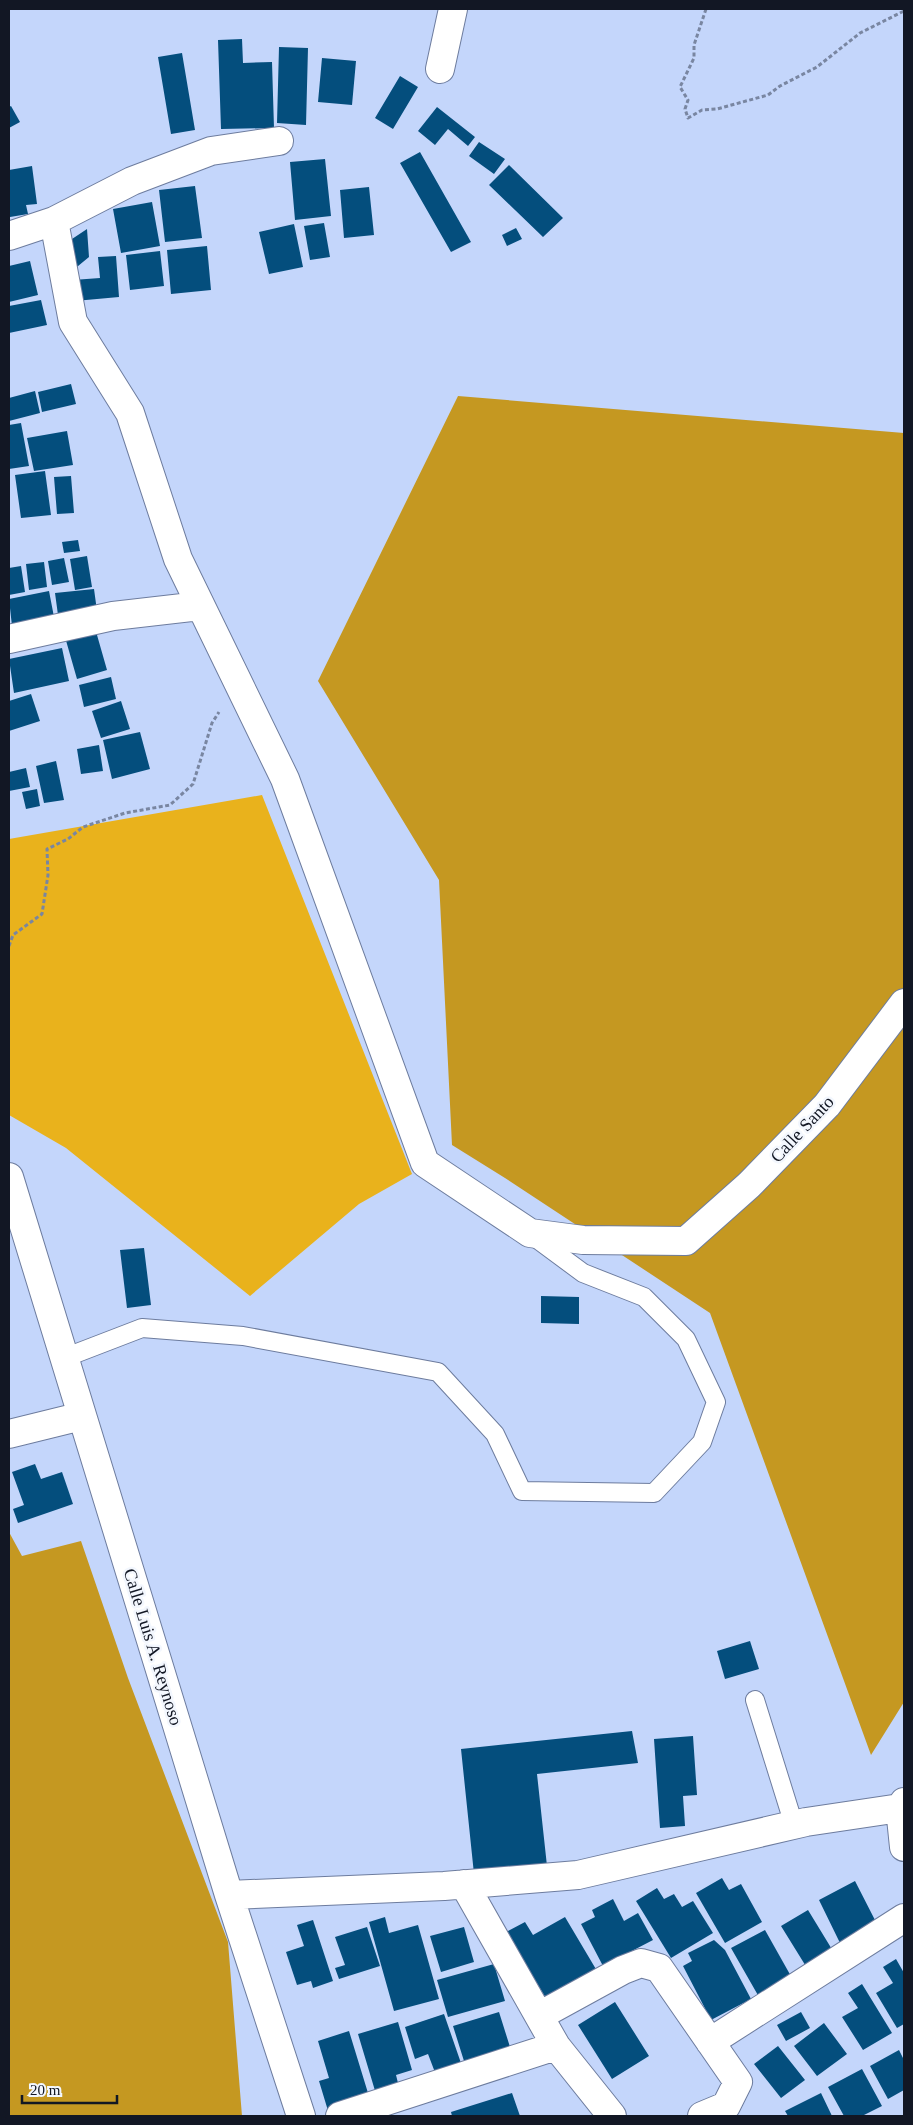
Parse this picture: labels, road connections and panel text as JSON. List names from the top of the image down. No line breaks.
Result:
{"streets":{"street":["Calle Santo","Calle Luis A. Reynoso"]},"scale_bar":"20 m"}
